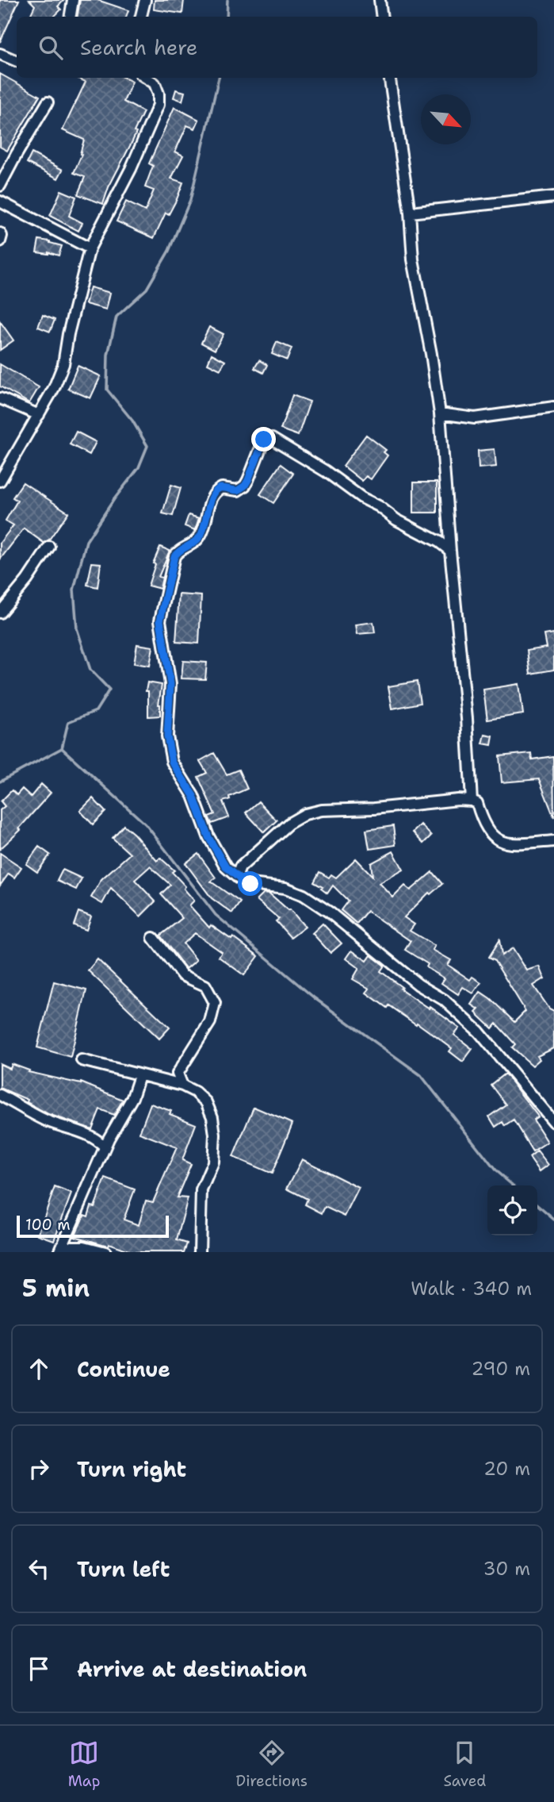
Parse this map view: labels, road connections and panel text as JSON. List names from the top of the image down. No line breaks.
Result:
{"scale_bar":"100 m","north":"bottom right","page":{"search":"Search here","scale":"100 m","heading":["5 min","Walk · 340 m"],"list":[["Continue","290 m"],["Turn right","20 m"],["Turn left","30 m"],"Arrive at destination"],"nav":["Map","Directions","Saved"]}}
